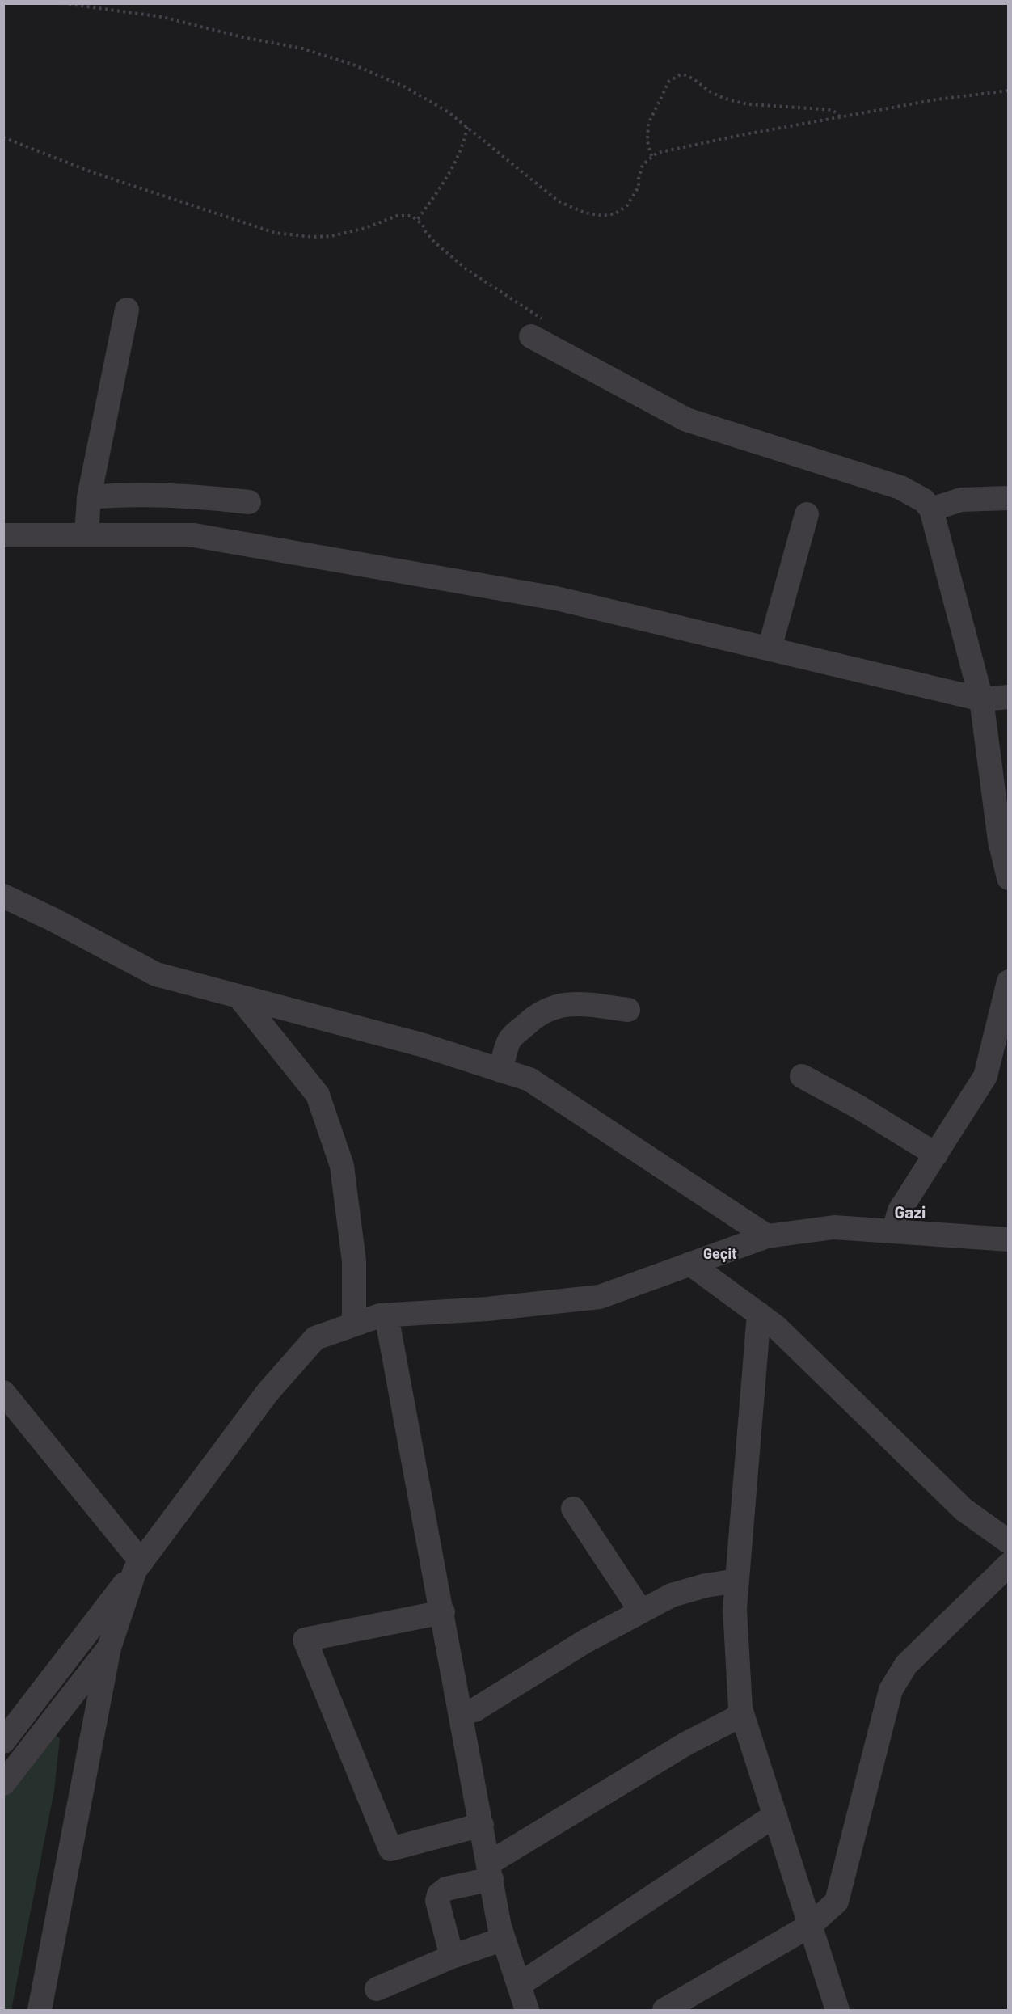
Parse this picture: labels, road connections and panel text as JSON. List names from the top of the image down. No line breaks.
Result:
{"districts":["Gazi","Geçit"]}
